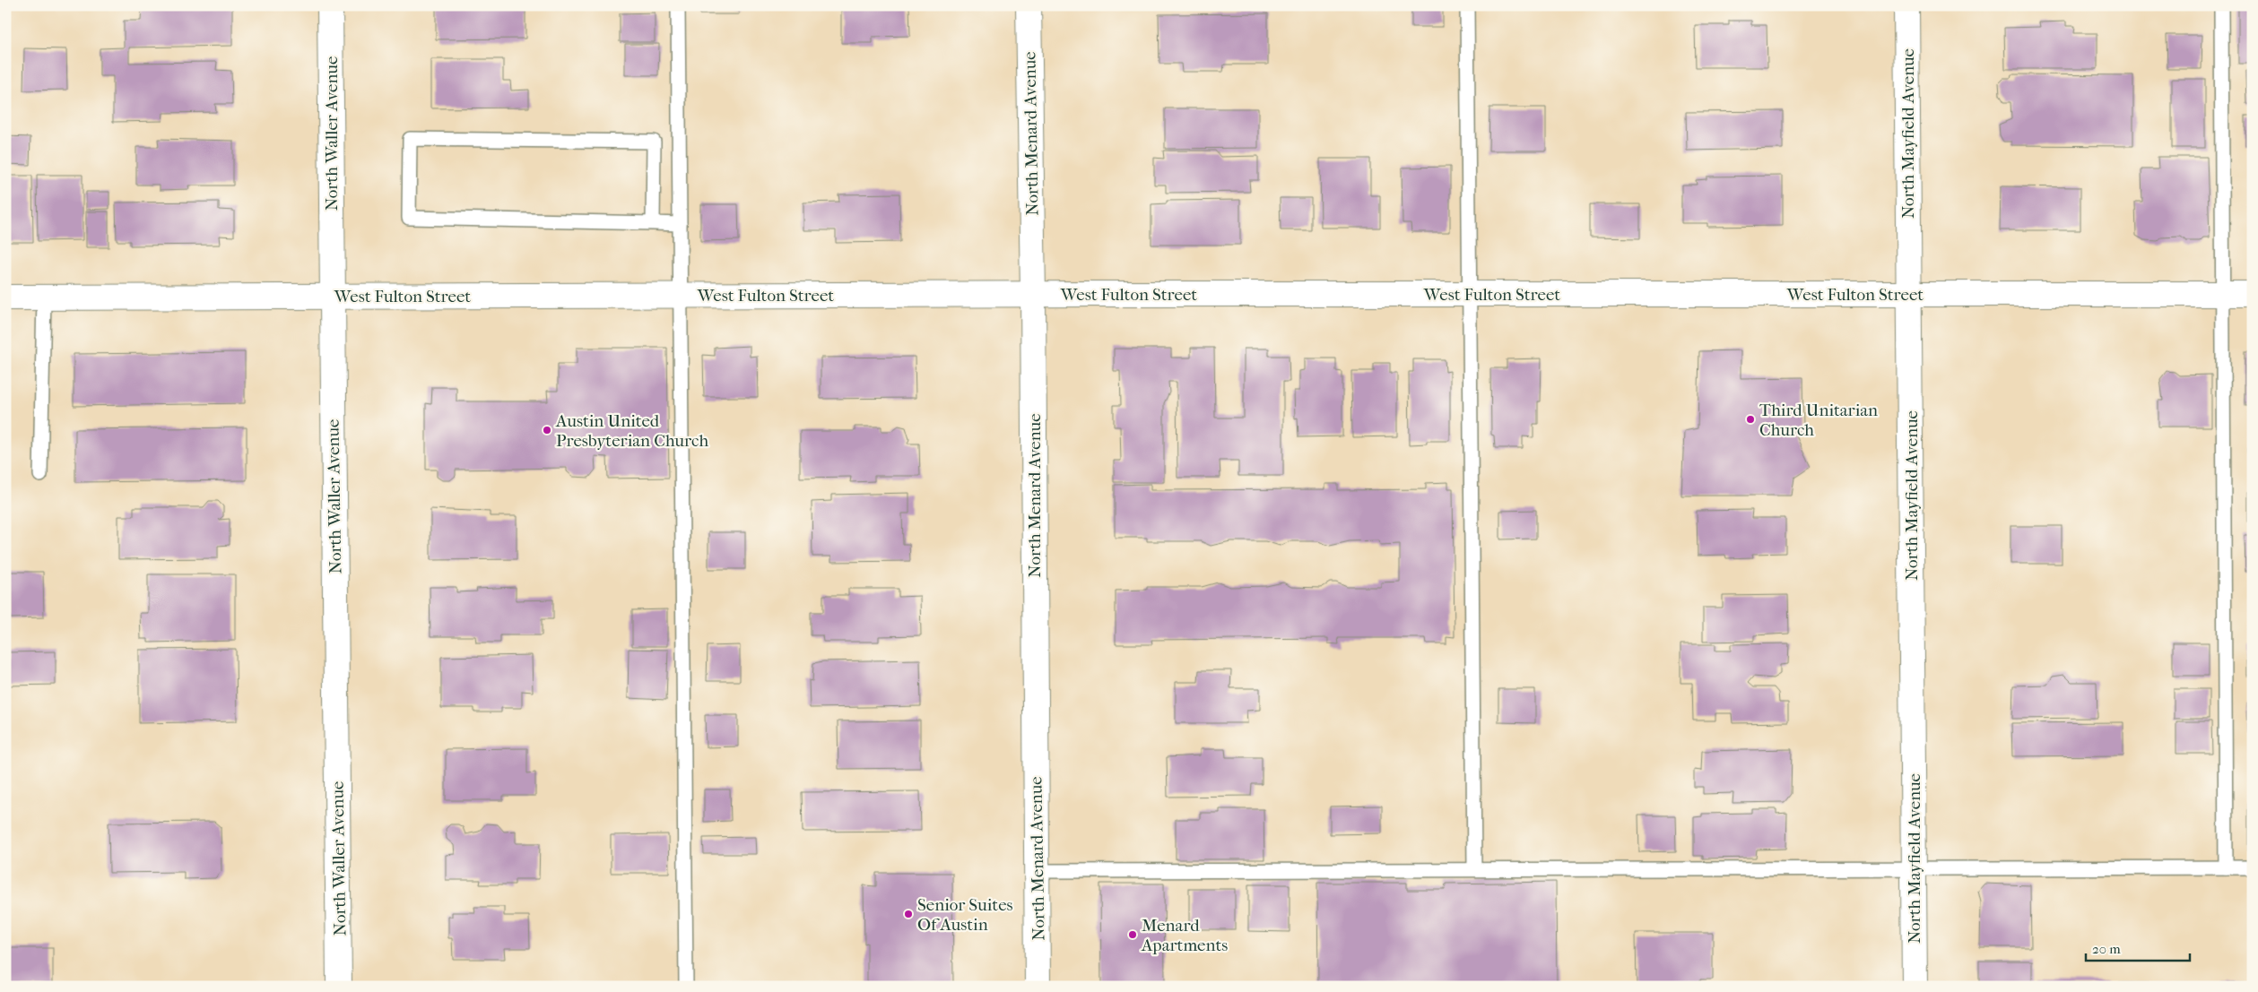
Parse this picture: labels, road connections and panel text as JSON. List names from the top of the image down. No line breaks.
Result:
{"streets":{"street":["North Waller Avenue","North Menard Avenue","North Mayfield Avenue","West Fulton Street"]},"crossings":[["North Waller Avenue","West Fulton Street"],["North Menard Avenue","West Fulton Street"],["North Mayfield Avenue","West Fulton Street"]],"places":["Third Unitarian Church","Austin United Presbyterian Church","Senior Suites Of Austin","Menard Apartments"],"scale_bar":"20 m"}
